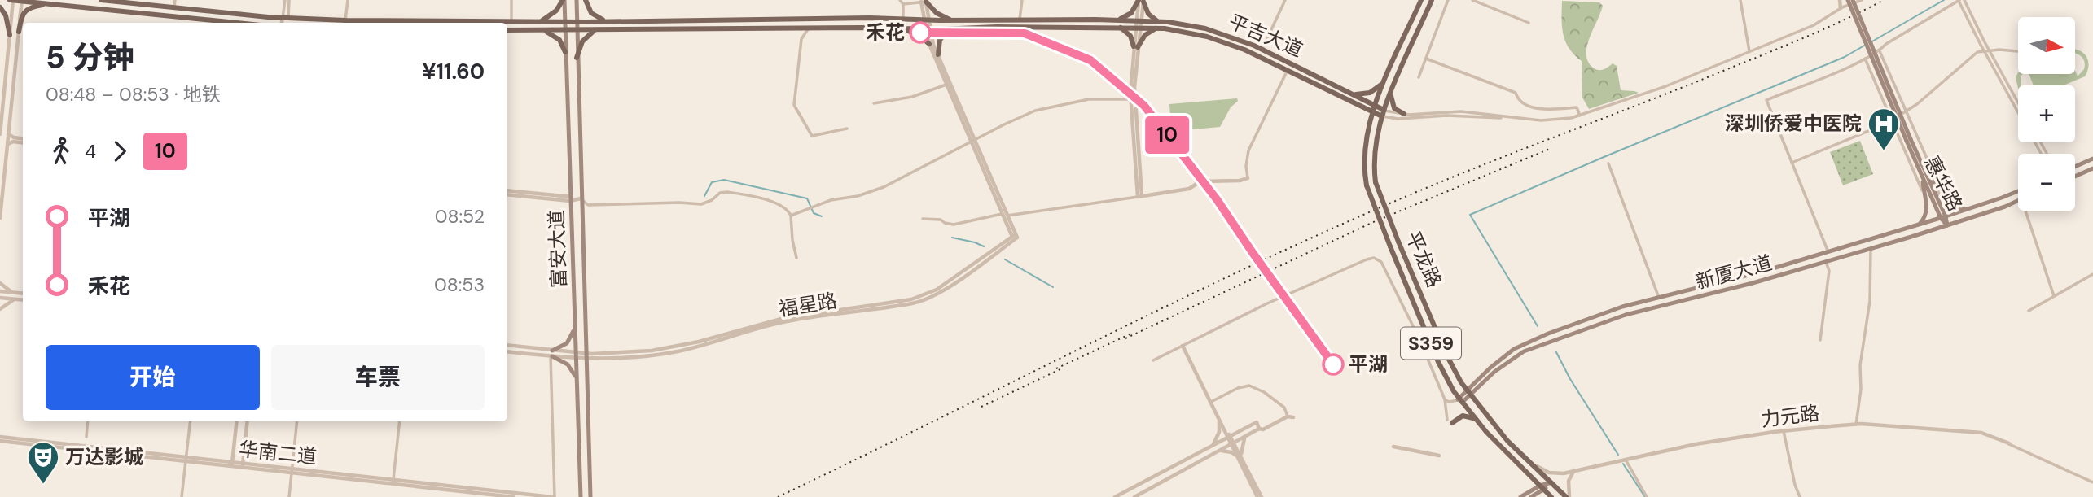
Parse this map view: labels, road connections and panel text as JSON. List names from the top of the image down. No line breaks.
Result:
{"streets":{"main road":["平吉大道","惠华路","富安大道","平龙路","新厦大道","S359"],"street":["福星路","力元路","华南二道"]},"crossings":[["平吉大道","富安大道"],["平吉大道","平龙路"],["惠华路","新厦大道"],["富安大道","福星路"],["平龙路","新厦大道"],["平龙路","S359"],["平龙路","力元路"]],"places":{"other":["禾花","平湖"],"hospital":["深圳侨爱中医院"],"theatre":["万达影城"]},"lines":["metro line 10"],"north":"right","page":{"on_map":"10","map_buttons":["+","−"],"heading":["5 分钟","08:48 – 08:53 · 地铁","¥11.60"],"legs":["4","10"],"list":[{"name":"平湖","value":"08:52"},{"name":"禾花","value":"08:53"}],"buttons":["开始","车票"]}}
